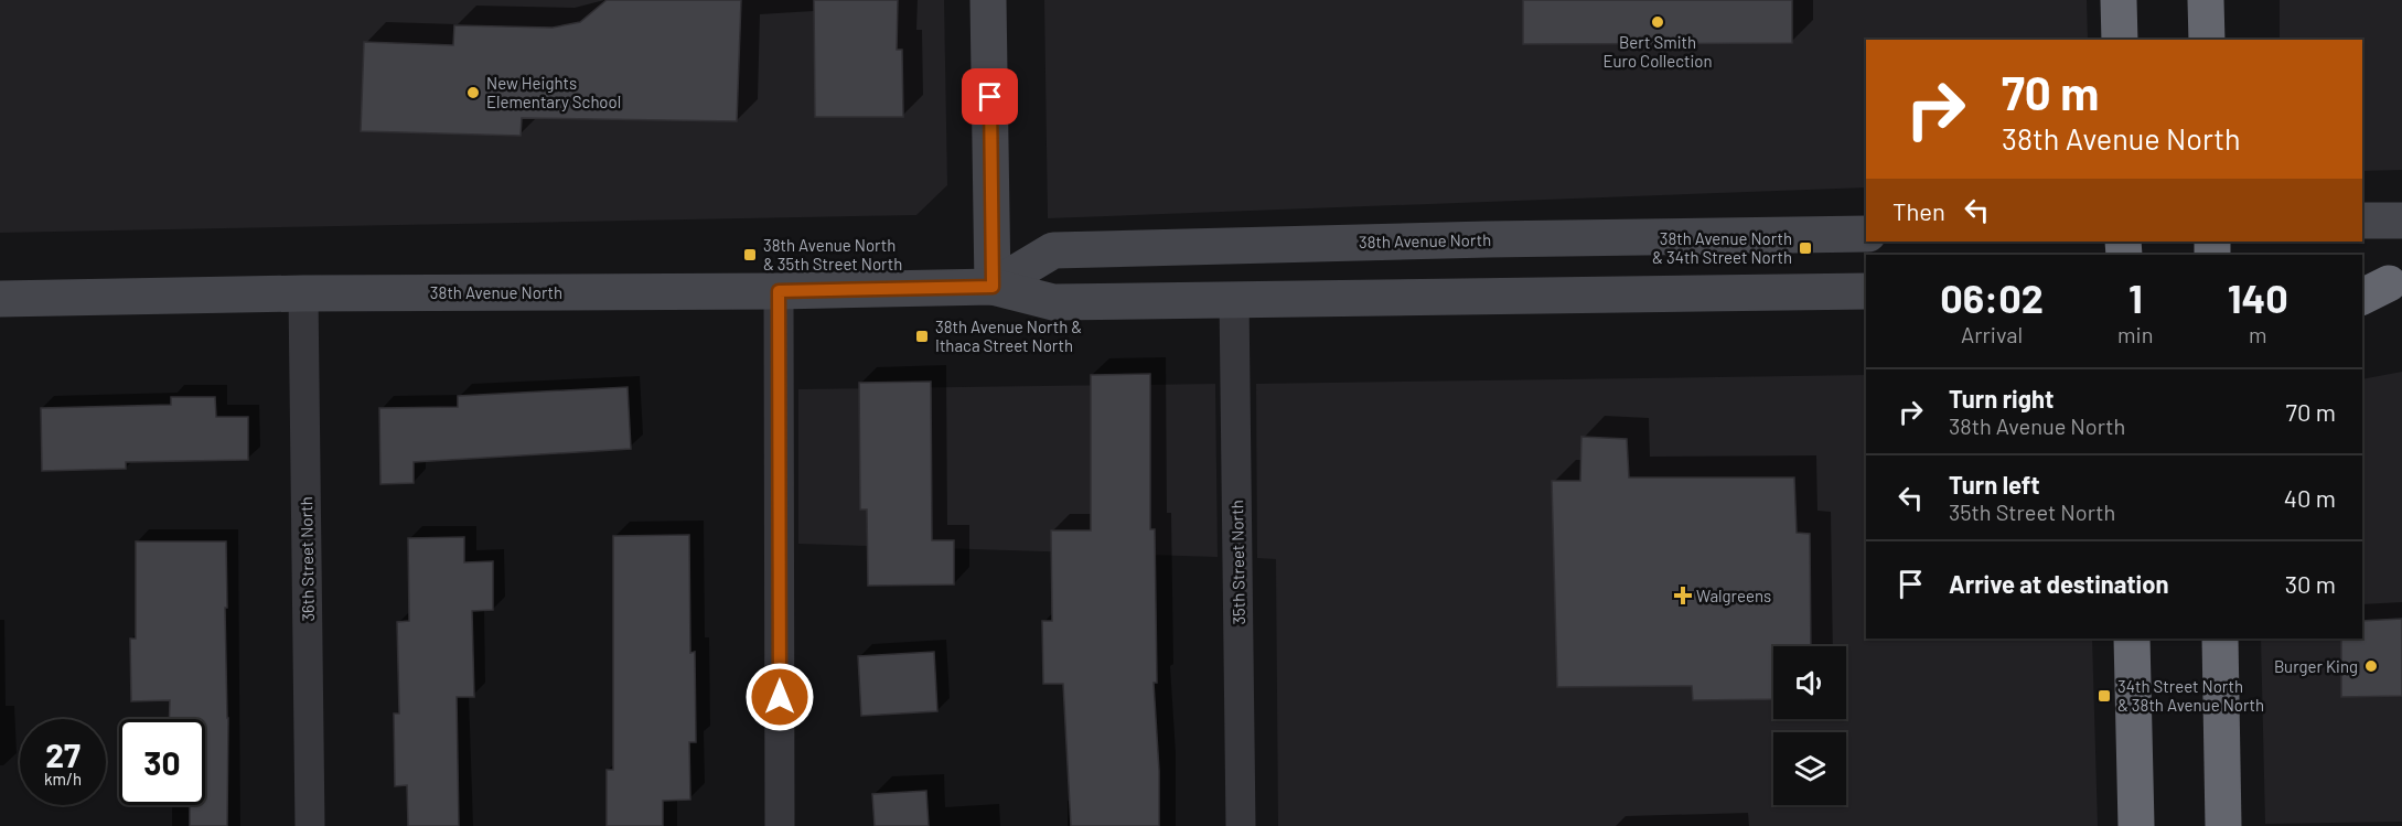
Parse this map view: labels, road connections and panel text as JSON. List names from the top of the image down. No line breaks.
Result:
{"streets":{"main road":["38th Avenue North"],"street":["36th Street North","35th Street North"]},"crossings":[["38th Avenue North","36th Street North"],["38th Avenue North","35th Street North"]],"places":{"other":["Bert Smith Euro Collection","New Heights Elementary School","Burger King"],"transit":["38th Avenue North & 34th Street North","38th Avenue North & 35th Street North","38th Avenue North & Ithaca Street North","34th Street North & 38th Avenue North"],"health":["Walgreens"]},"page":{"turn":["70 m","38th Avenue North"],"then":"Then","eta":["06:02","Arrival","1","min","140","m"],"list":[{"name":"Turn right","note":"38th Avenue North","value":"70 m"},{"name":"Turn left","note":"35th Street North","value":"40 m"},{"name":"Arrive at destination","value":"30 m"}],"speed":"27 km/h","limit":"30"}}
